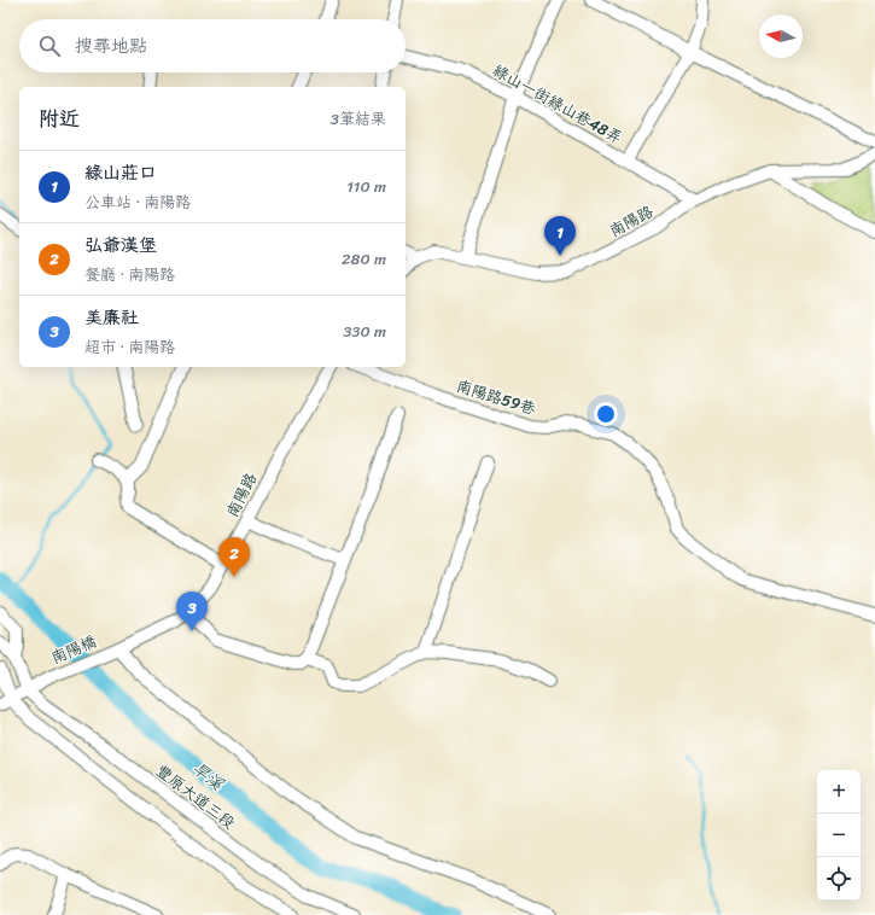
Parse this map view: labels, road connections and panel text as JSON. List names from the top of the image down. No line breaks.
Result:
{"streets":{"street":["綠山一街綠山巷48弄","南陽路","南陽路59巷","南陽橋","豐原大道三段"]},"crossings":[["綠山一街綠山巷48弄","南陽路"],["南陽路","南陽橋"],["南陽橋","豐原大道三段"]],"water":["旱溪"],"north":"left","page":{"search":"搜尋地點","heading":["附近","3筆結果"],"list":[{"mark":"1","name":"綠山莊口","note":"公車站 · 南陽路","value":"110 m"},{"mark":"2","name":"弘爺漢堡","note":"餐廳 · 南陽路","value":"280 m"},{"mark":"3","name":"美廉社","note":"超市 · 南陽路","value":"330 m"}],"pins":["1","2","3"],"map_buttons":["+","−"]}}
